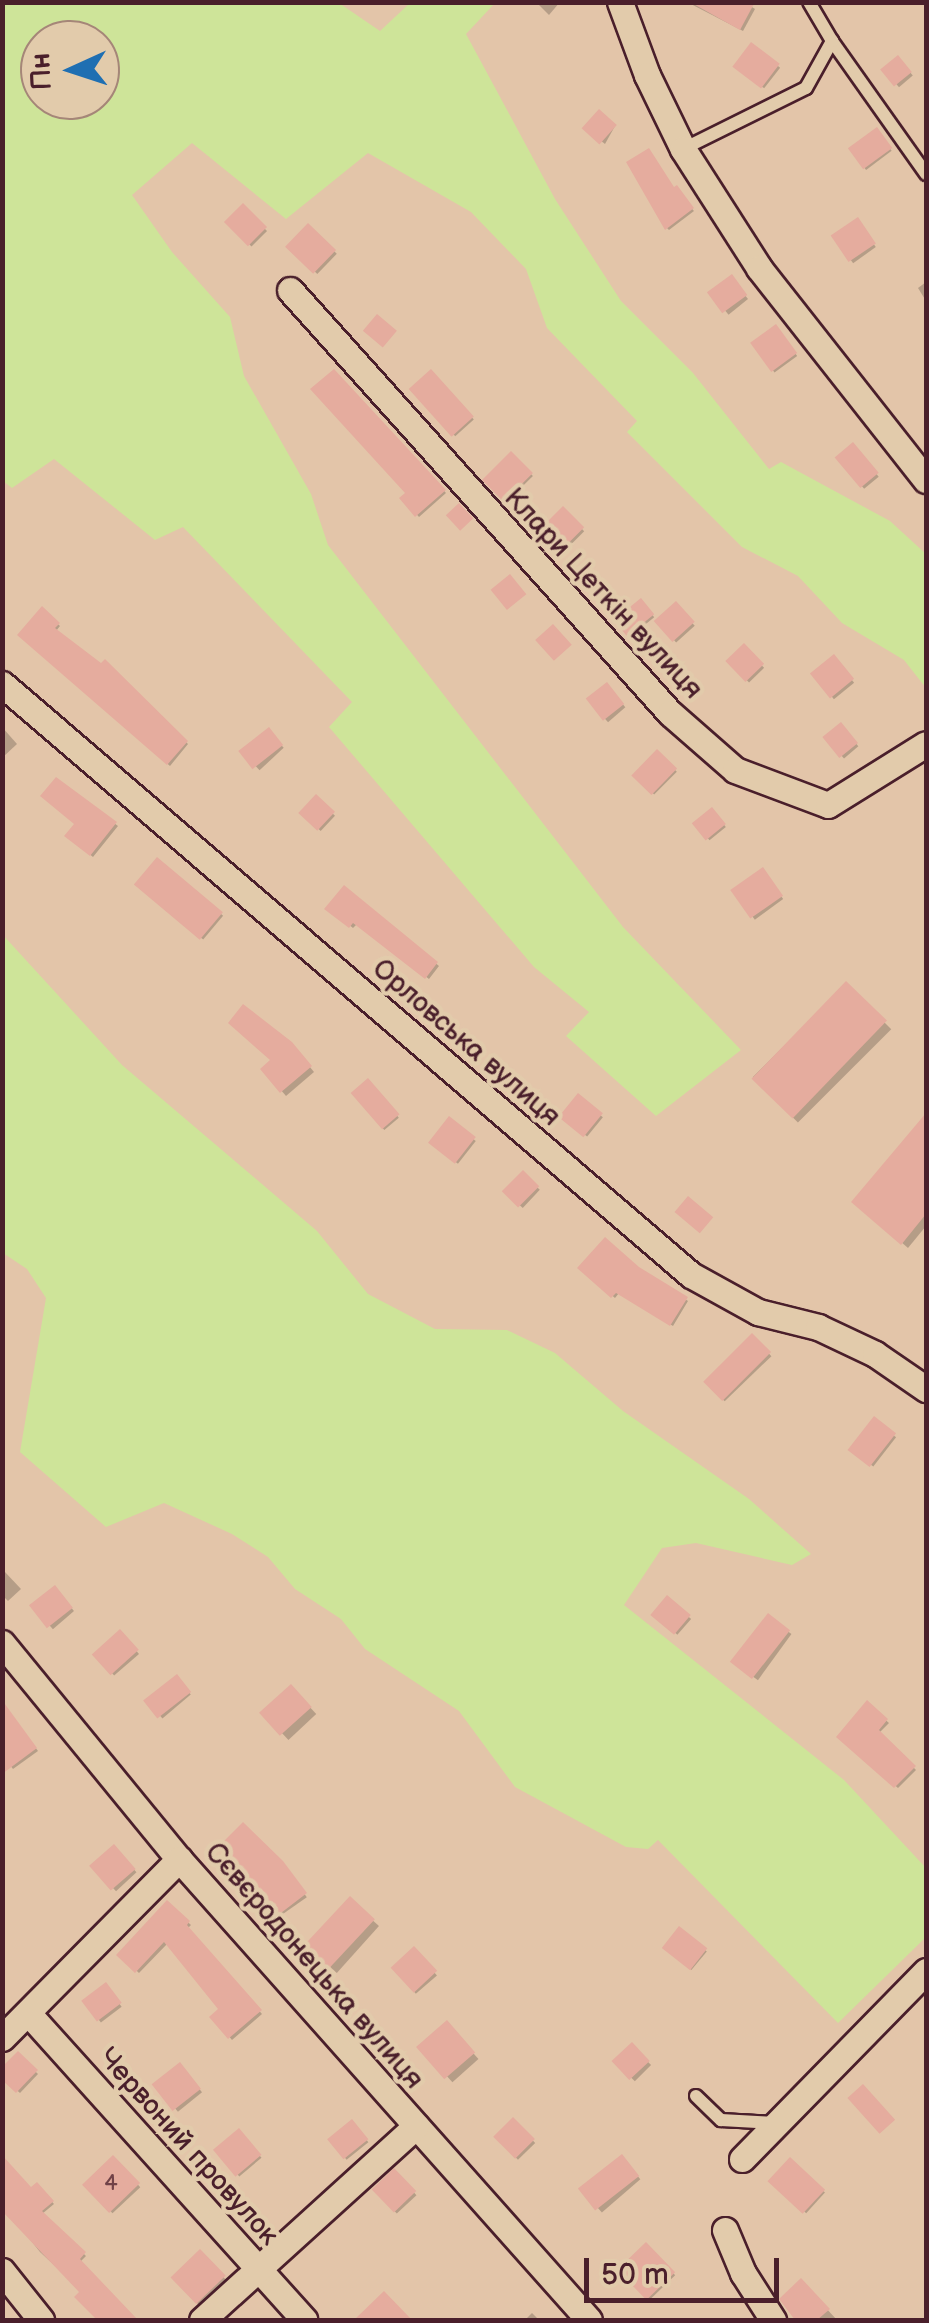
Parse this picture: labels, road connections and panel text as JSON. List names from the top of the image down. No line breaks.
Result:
{"streets":{"street":["Клари Цеткін вулиця","Орловська вулиця","Сєвєродонецька вулиця","Червоний провулок"]},"house_numbers":["4"],"scale_bar":"50 m","north":"left"}
